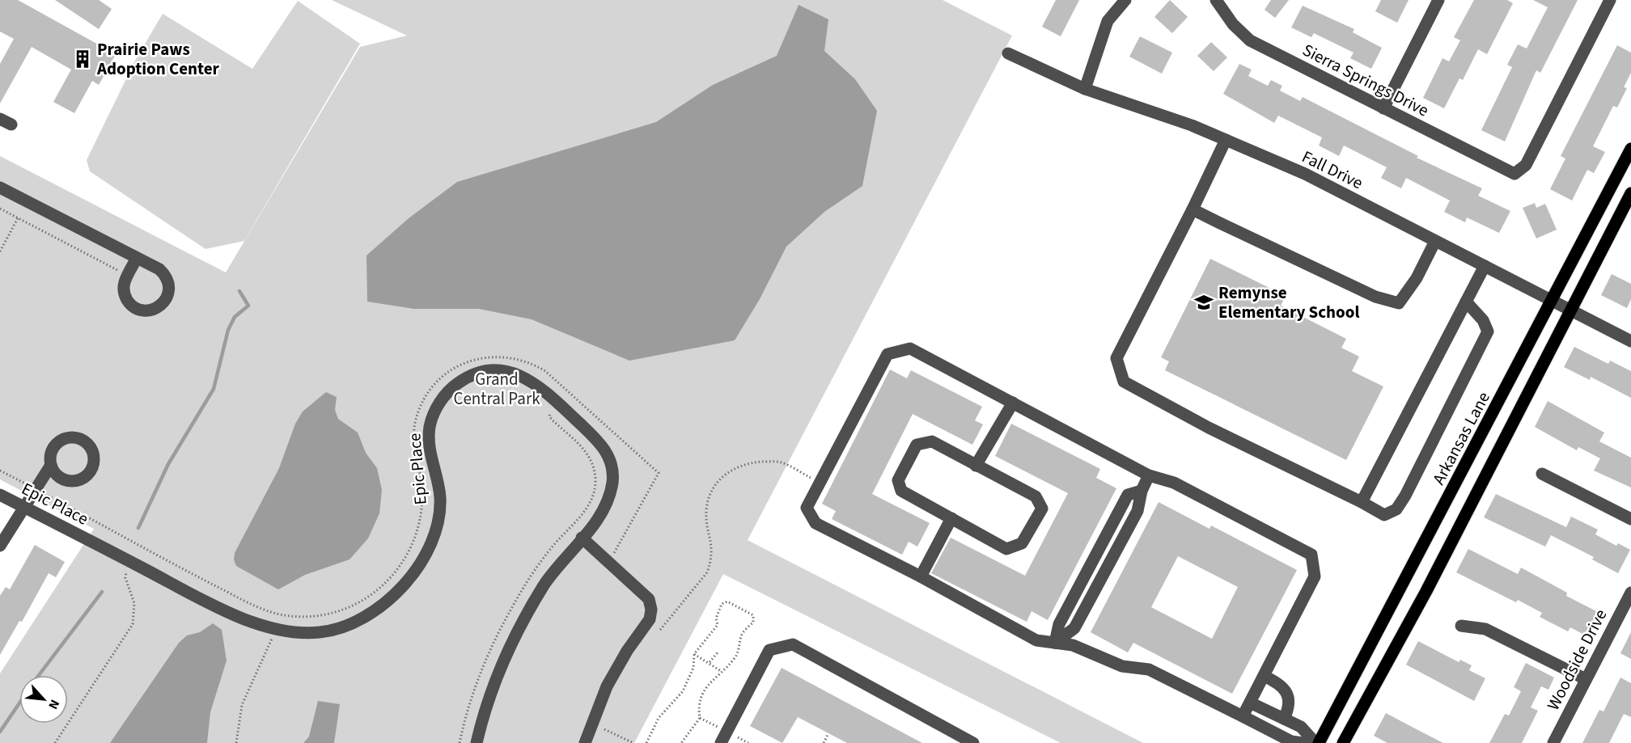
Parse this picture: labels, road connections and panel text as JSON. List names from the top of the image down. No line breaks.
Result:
{"streets":{"main road":["Arkansas Lane"],"street":["Sierra Springs Drive","Fall Drive","Epic Place","Woodside Drive"]},"crossings":[["Fall Drive","Arkansas Lane"]],"parks":["Grand Central Park"],"places":{"building":["Prairie Paws Adoption Center"],"school or university":["Remynse Elementary School"]},"north":"bottom right"}
